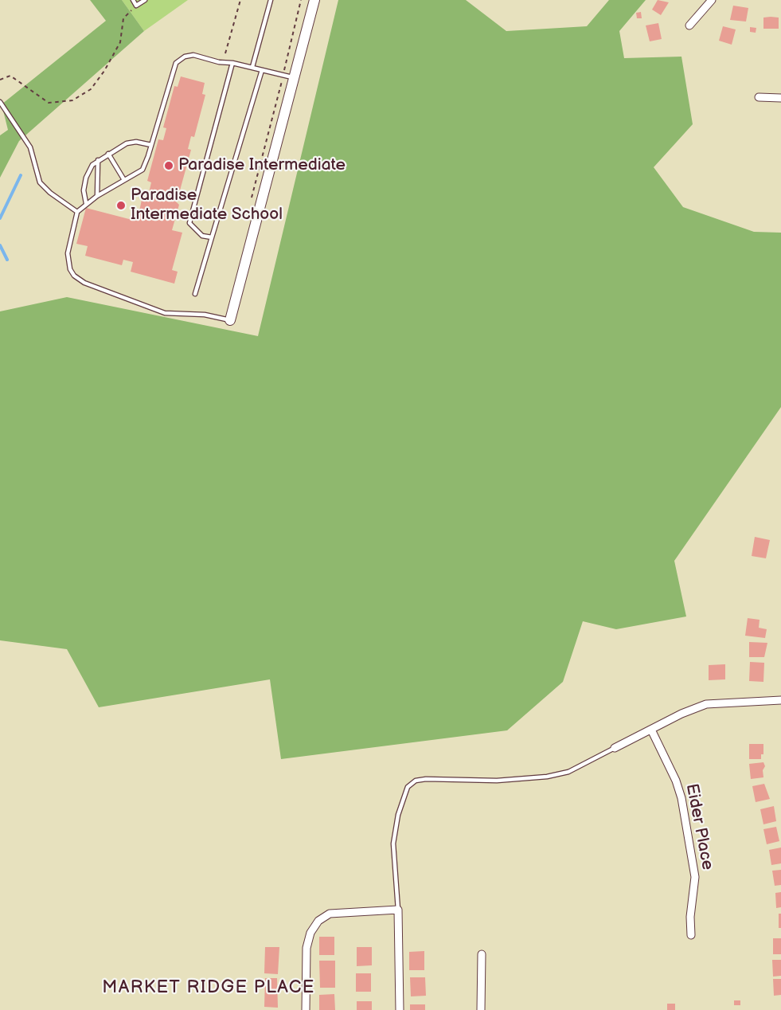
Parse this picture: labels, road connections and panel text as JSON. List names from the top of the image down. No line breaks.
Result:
{"streets":{"street":["Eider Place"]},"districts":["MARKET RIDGE PLACE"],"places":["Paradise Intermediate","Paradise Intermediate School"]}
